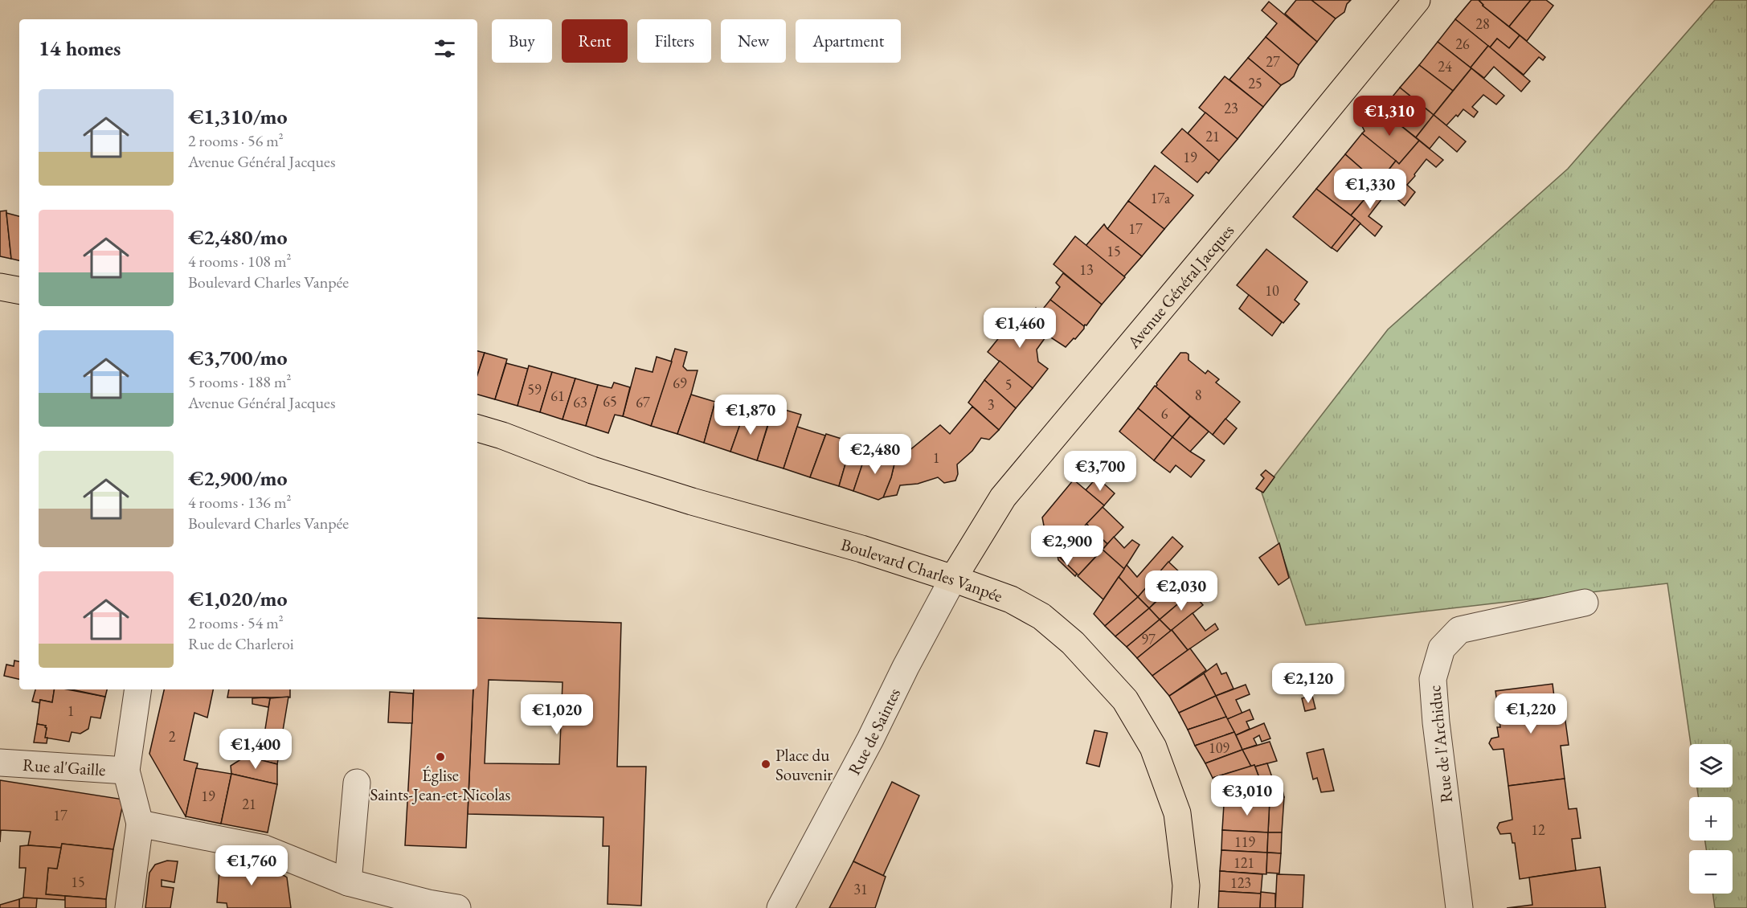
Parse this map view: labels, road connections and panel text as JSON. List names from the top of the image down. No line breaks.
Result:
{"streets":{"main road":["Avenue Général Jacques","Boulevard Charles Vanpée"],"street":["Rue de Saintes","Rue de l'Archiduc","Rue al'Gaille"]},"crossings":[["Avenue Général Jacques","Boulevard Charles Vanpée"],["Avenue Général Jacques","Rue de Saintes"],["Boulevard Charles Vanpée","Rue de Saintes"]],"places":["Église Saints-Jean-et-Nicolas","Place du Souvenir"],"house_numbers":["28","26","27","24","25","23","21","19","17a","17","15","13","10","69","5","59","8","61","65","63","67","3","6","1","97","1","2","109","19","21","17","12","119","121","15","123","31"],"page":{"chip":["Buy","Rent","Filters","New","Apartment"],"heading":"14 homes","list":[{"name":"€1,310/mo","note":"2 rooms · 56 m² · Avenue Général Jacques"},{"name":"€2,480/mo","note":"4 rooms · 108 m² · Boulevard Charles Vanpée"},{"name":"€3,700/mo","note":"5 rooms · 188 m² · Avenue Général Jacques"},{"name":"€2,900/mo","note":"4 rooms · 136 m² · Boulevard Charles Vanpée"},{"name":"€1,020/mo","note":"2 rooms · 54 m² · Rue de Charleroi"}],"price":["€1,310","€1,330","€1,460","€1,870","€2,480","€3,700","€2,900","€2,030","€2,120","€1,220","€1,020","€1,400","€3,010","€1,760"],"map_buttons":["+","−"]}}
